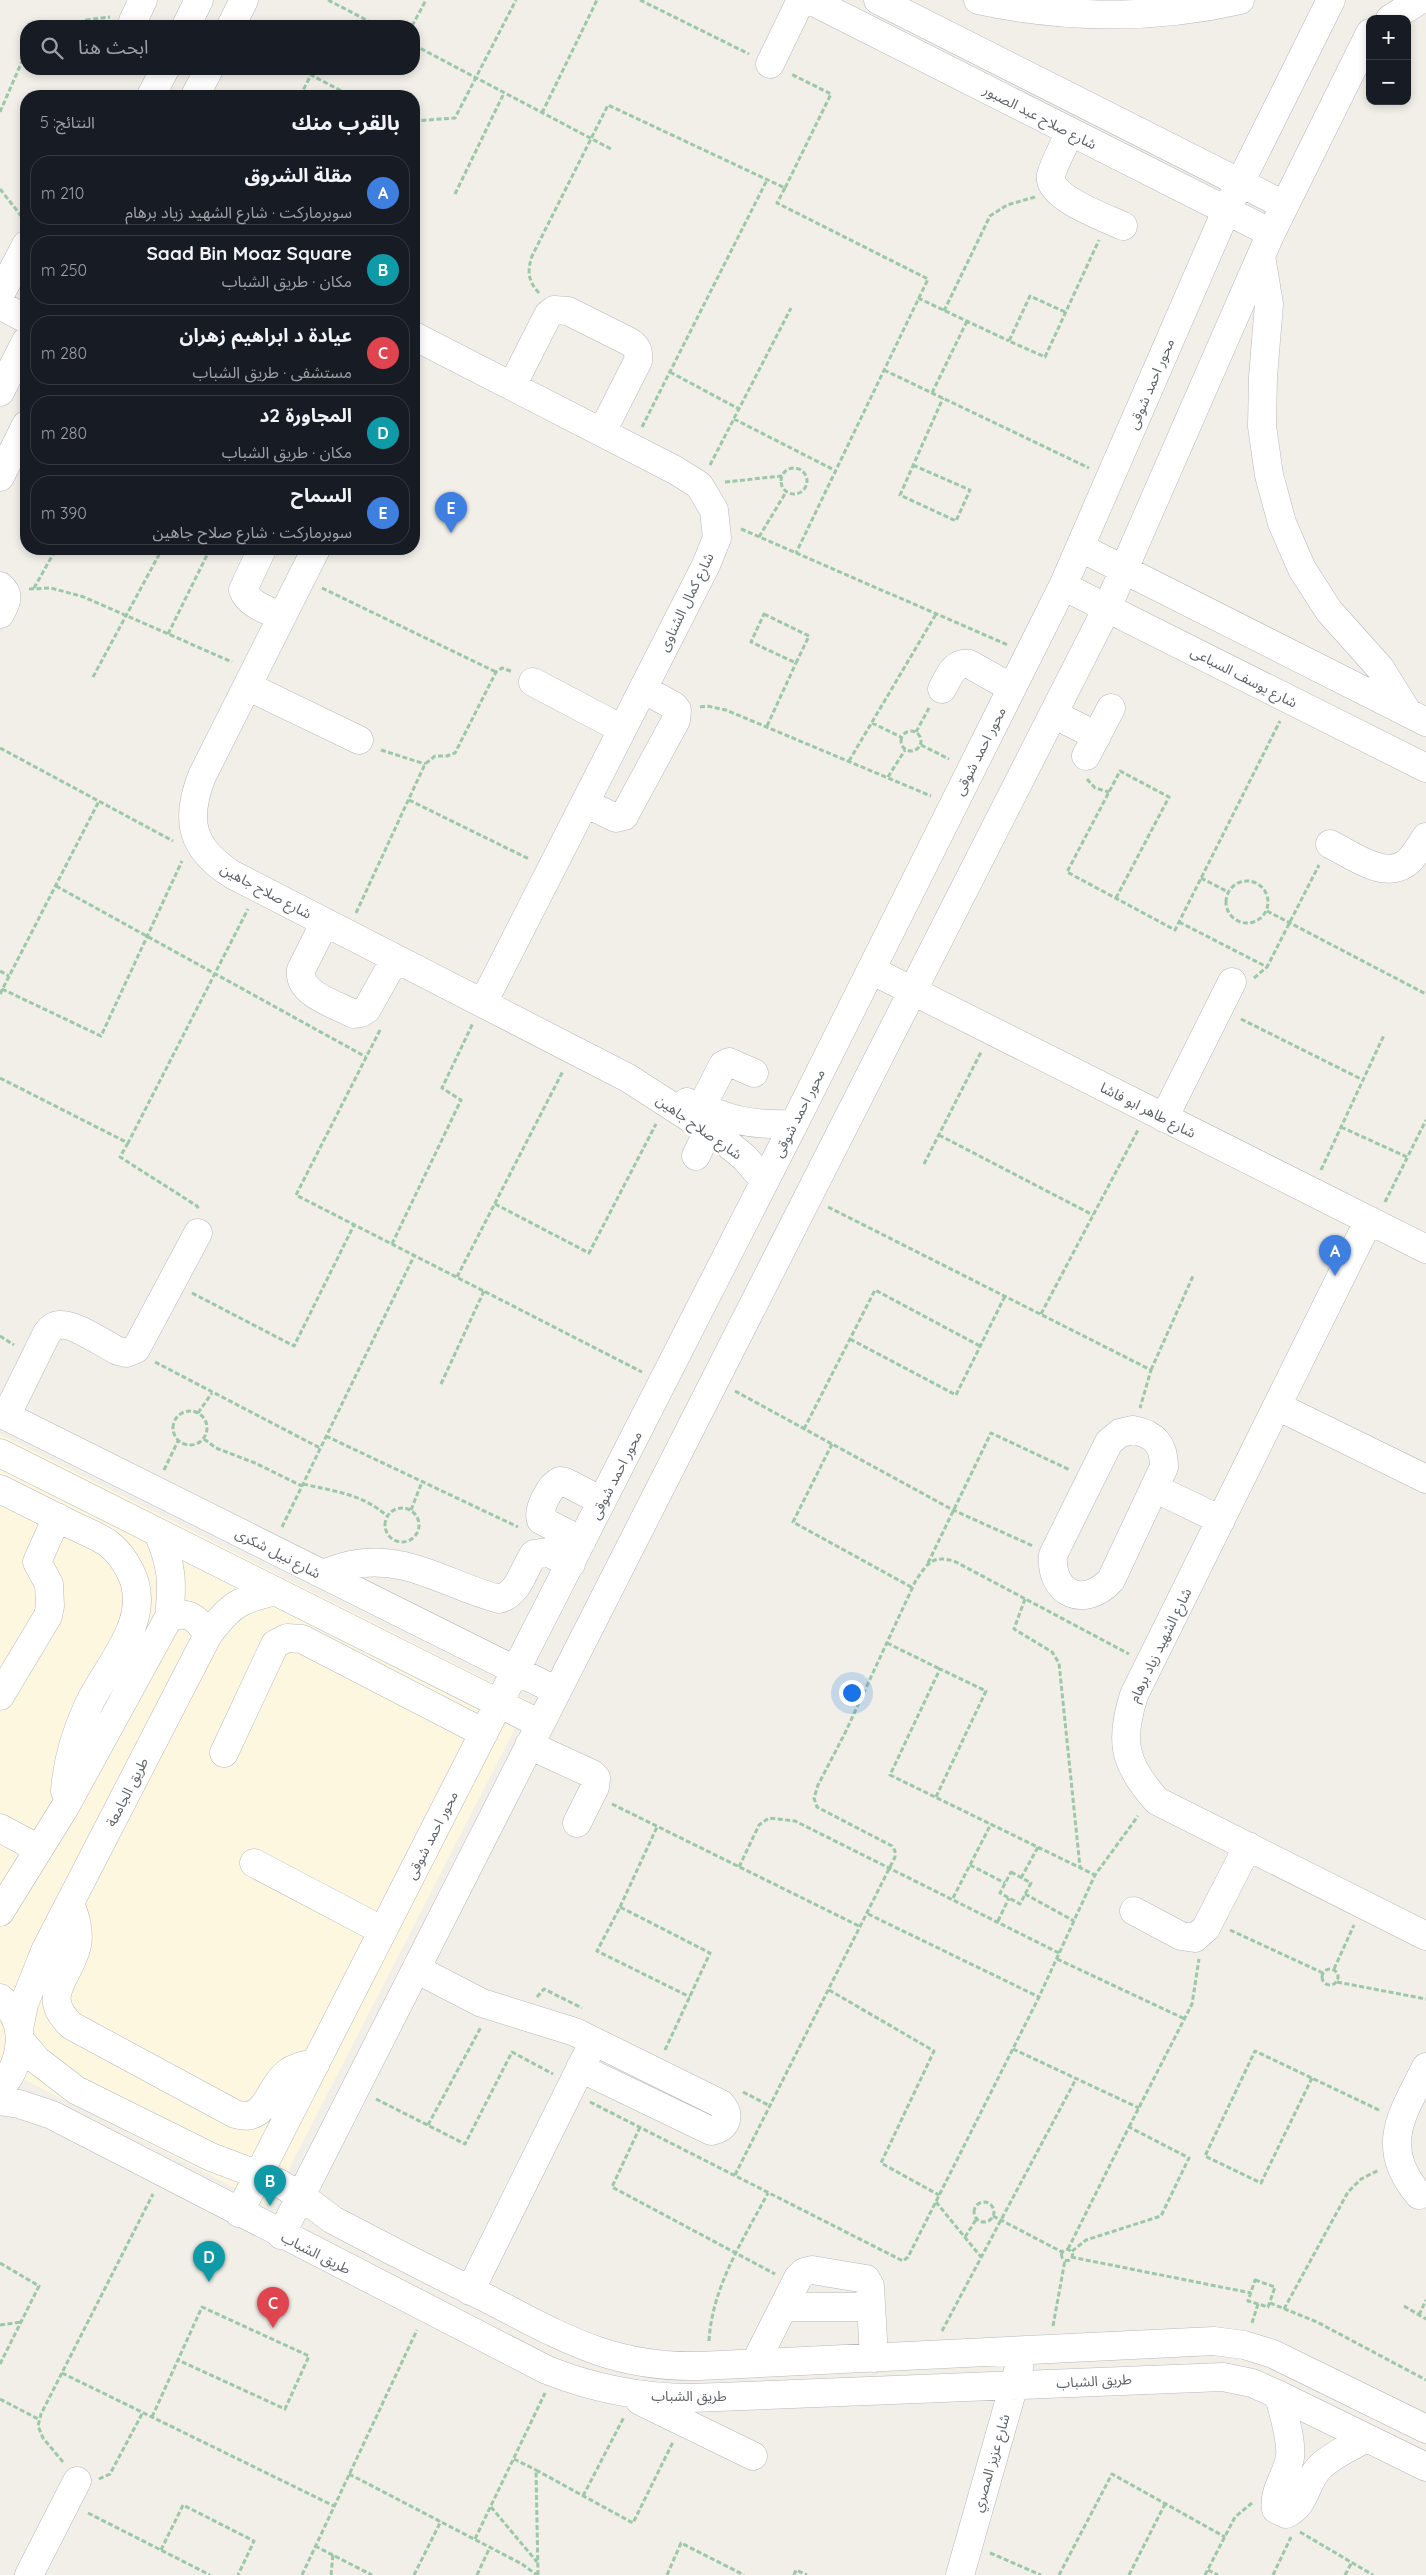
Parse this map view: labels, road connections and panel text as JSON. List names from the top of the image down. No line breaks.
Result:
{"streets":{"street":["شارع صلاح عبد الصبور","محور احمد شوقى","شارع كمال الشناوى","شارع يوسف السباعى","شارع صلاح جاهين","شارع طاهر ابو فاشا","شارع نبيل شكرى","شارع الشهيد زياد برهام","طريق الجامعة","طريق الشباب","شارع عزيز المصري"]},"crossings":[["شارع صلاح عبد الصبور","محور احمد شوقى"],["محور احمد شوقى","شارع يوسف السباعى"],["محور احمد شوقى","شارع صلاح جاهين"],["محور احمد شوقى","شارع طاهر ابو فاشا"],["محور احمد شوقى","شارع نبيل شكرى"],["محور احمد شوقى","طريق الشباب"],["شارع كمال الشناوى","شارع صلاح جاهين"],["شارع طاهر ابو فاشا","شارع الشهيد زياد برهام"],["طريق الشباب","شارع عزيز المصري"]],"page":{"map_buttons":["+","−"],"search":"ابحث هنا","heading":["بالقرب منك","النتائج: 5"],"list":[{"mark":"A","name":"مقلة الشروق","note":"سوبرماركت · شارع الشهيد زياد برهام","value":"210 m"},{"mark":"B","name":"Saad Bin Moaz Square","note":"مكان · طريق الشباب","value":"250 m"},{"mark":"C","name":"عيادة د ابراهيم زهران","note":"مستشفى · طريق الشباب","value":"280 m"},{"mark":"D","name":"المجاورة 2د","note":"مكان · طريق الشباب","value":"280 m"},{"mark":"E","name":"السماح","note":"سوبرماركت · شارع صلاح جاهين","value":"390 m"}],"pins":["E","A","B","D","C"]}}
